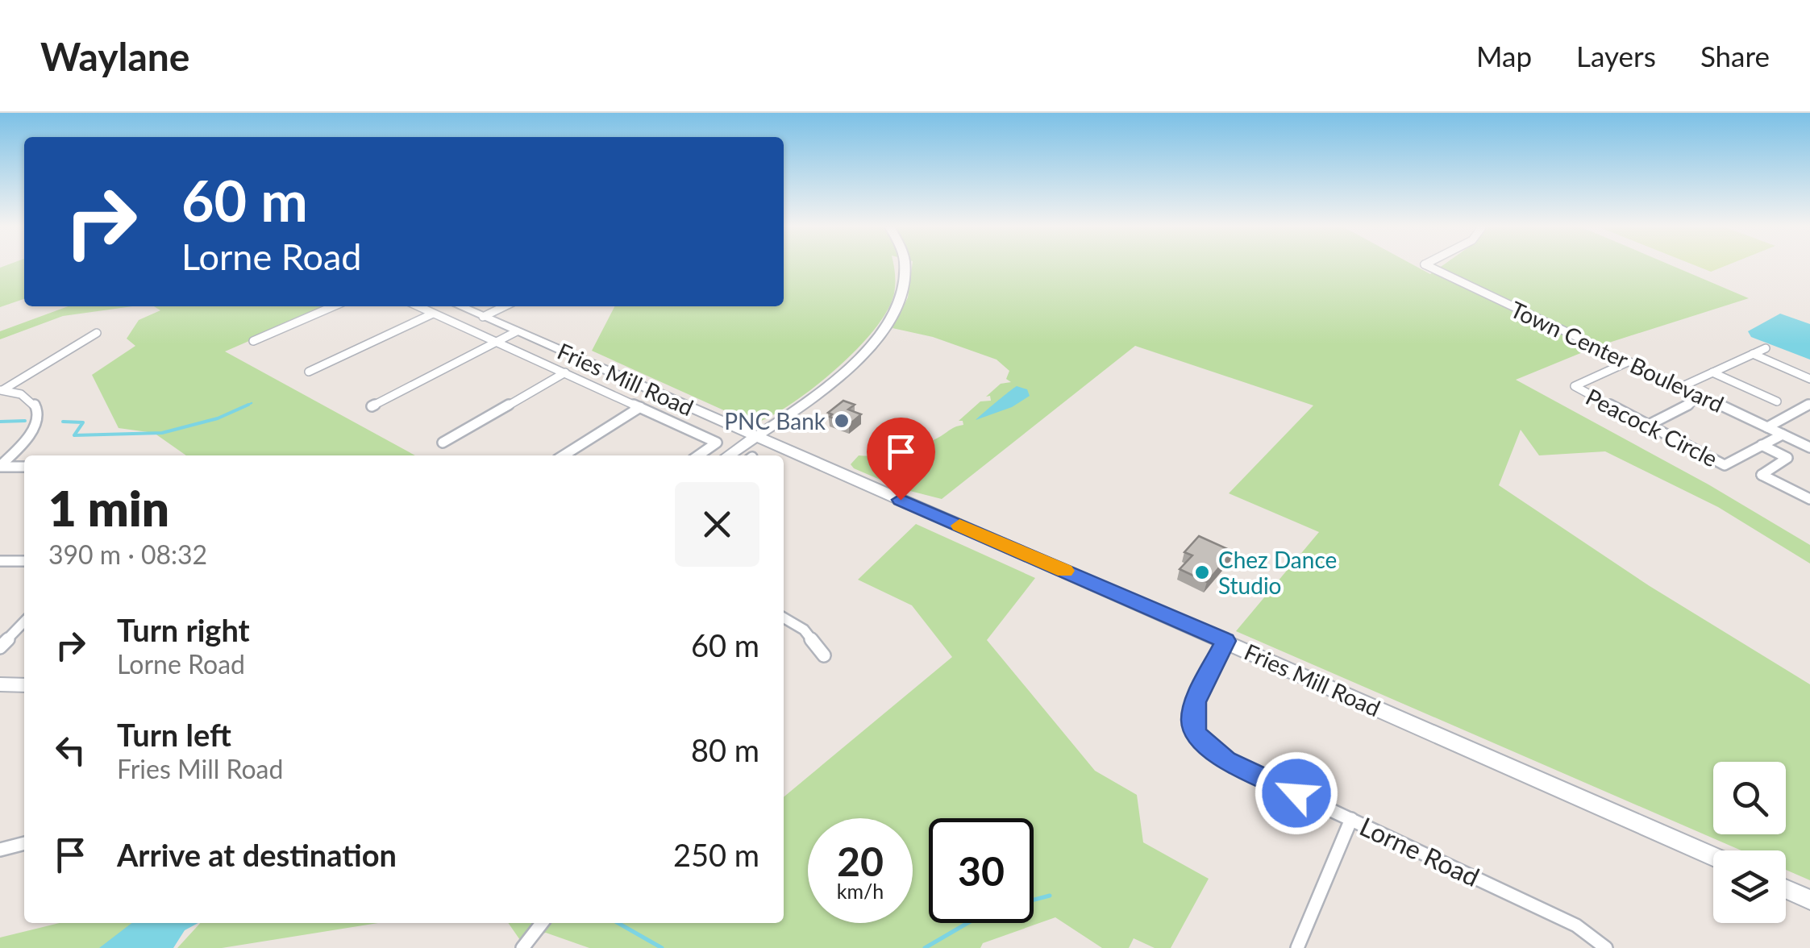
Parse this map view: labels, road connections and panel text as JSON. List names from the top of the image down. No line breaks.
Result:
{"streets":{"main road":["Fries Mill Road"],"street":["Town Center Boulevard","Peacock Circle","Lorne Road"]},"crossings":[["Town Center Boulevard","Peacock Circle"],["Fries Mill Road","Lorne Road"]],"places":["PNC Bank","Chez Dance Studio"],"page":{"header":"Waylane","nav":["Map","Layers","Share"],"turn":["60 m","Lorne Road"],"heading":["1 min","390 m · 08:32"],"list":[{"name":"Turn right","note":"Lorne Road","value":"60 m"},{"name":"Turn left","note":"Fries Mill Road","value":"80 m"},{"name":"Arrive at destination","value":"250 m"}],"speed":"20 km/h","limit":"30"}}
